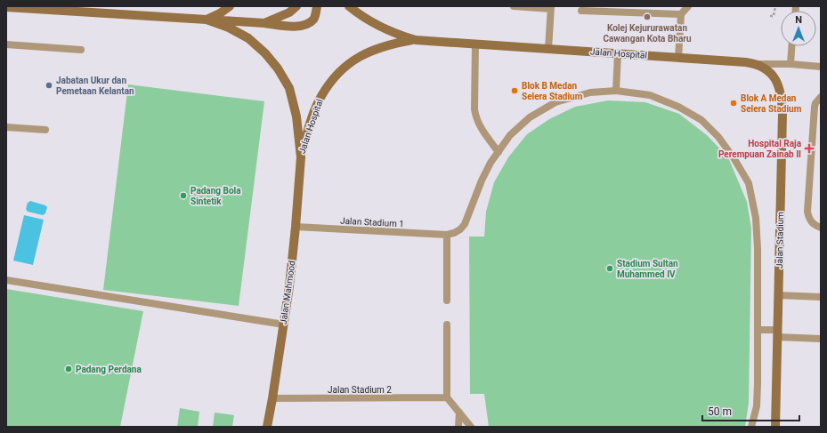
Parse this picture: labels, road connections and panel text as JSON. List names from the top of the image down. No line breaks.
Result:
{"streets":{"street":["Jalan Hospital","Jalan Stadium","Jalan Mahmood"],"lane":["Jalan Stadium 1","Jalan Stadium 2"]},"crossings":[["Jalan Hospital","Jalan Stadium"],["Jalan Hospital","Jalan Mahmood"],["Jalan Stadium 1","Jalan Mahmood"],["Jalan Mahmood","Jalan Stadium 2"]],"places":{"other":["Kolej Kejururawatan Cawangan Kota Bharu","Jabatan Ukur dan Pemetaan Kelantan","Blok B Medan Selera Stadium","Blok A Medan Selera Stadium","Padang Bola Sintetik","Stadium Sultan Muhammed IV","Padang Perdana"],"health":["Hospital Raja Perempuan Zainab II"]},"scale_bar":"50 m","north":"top"}
